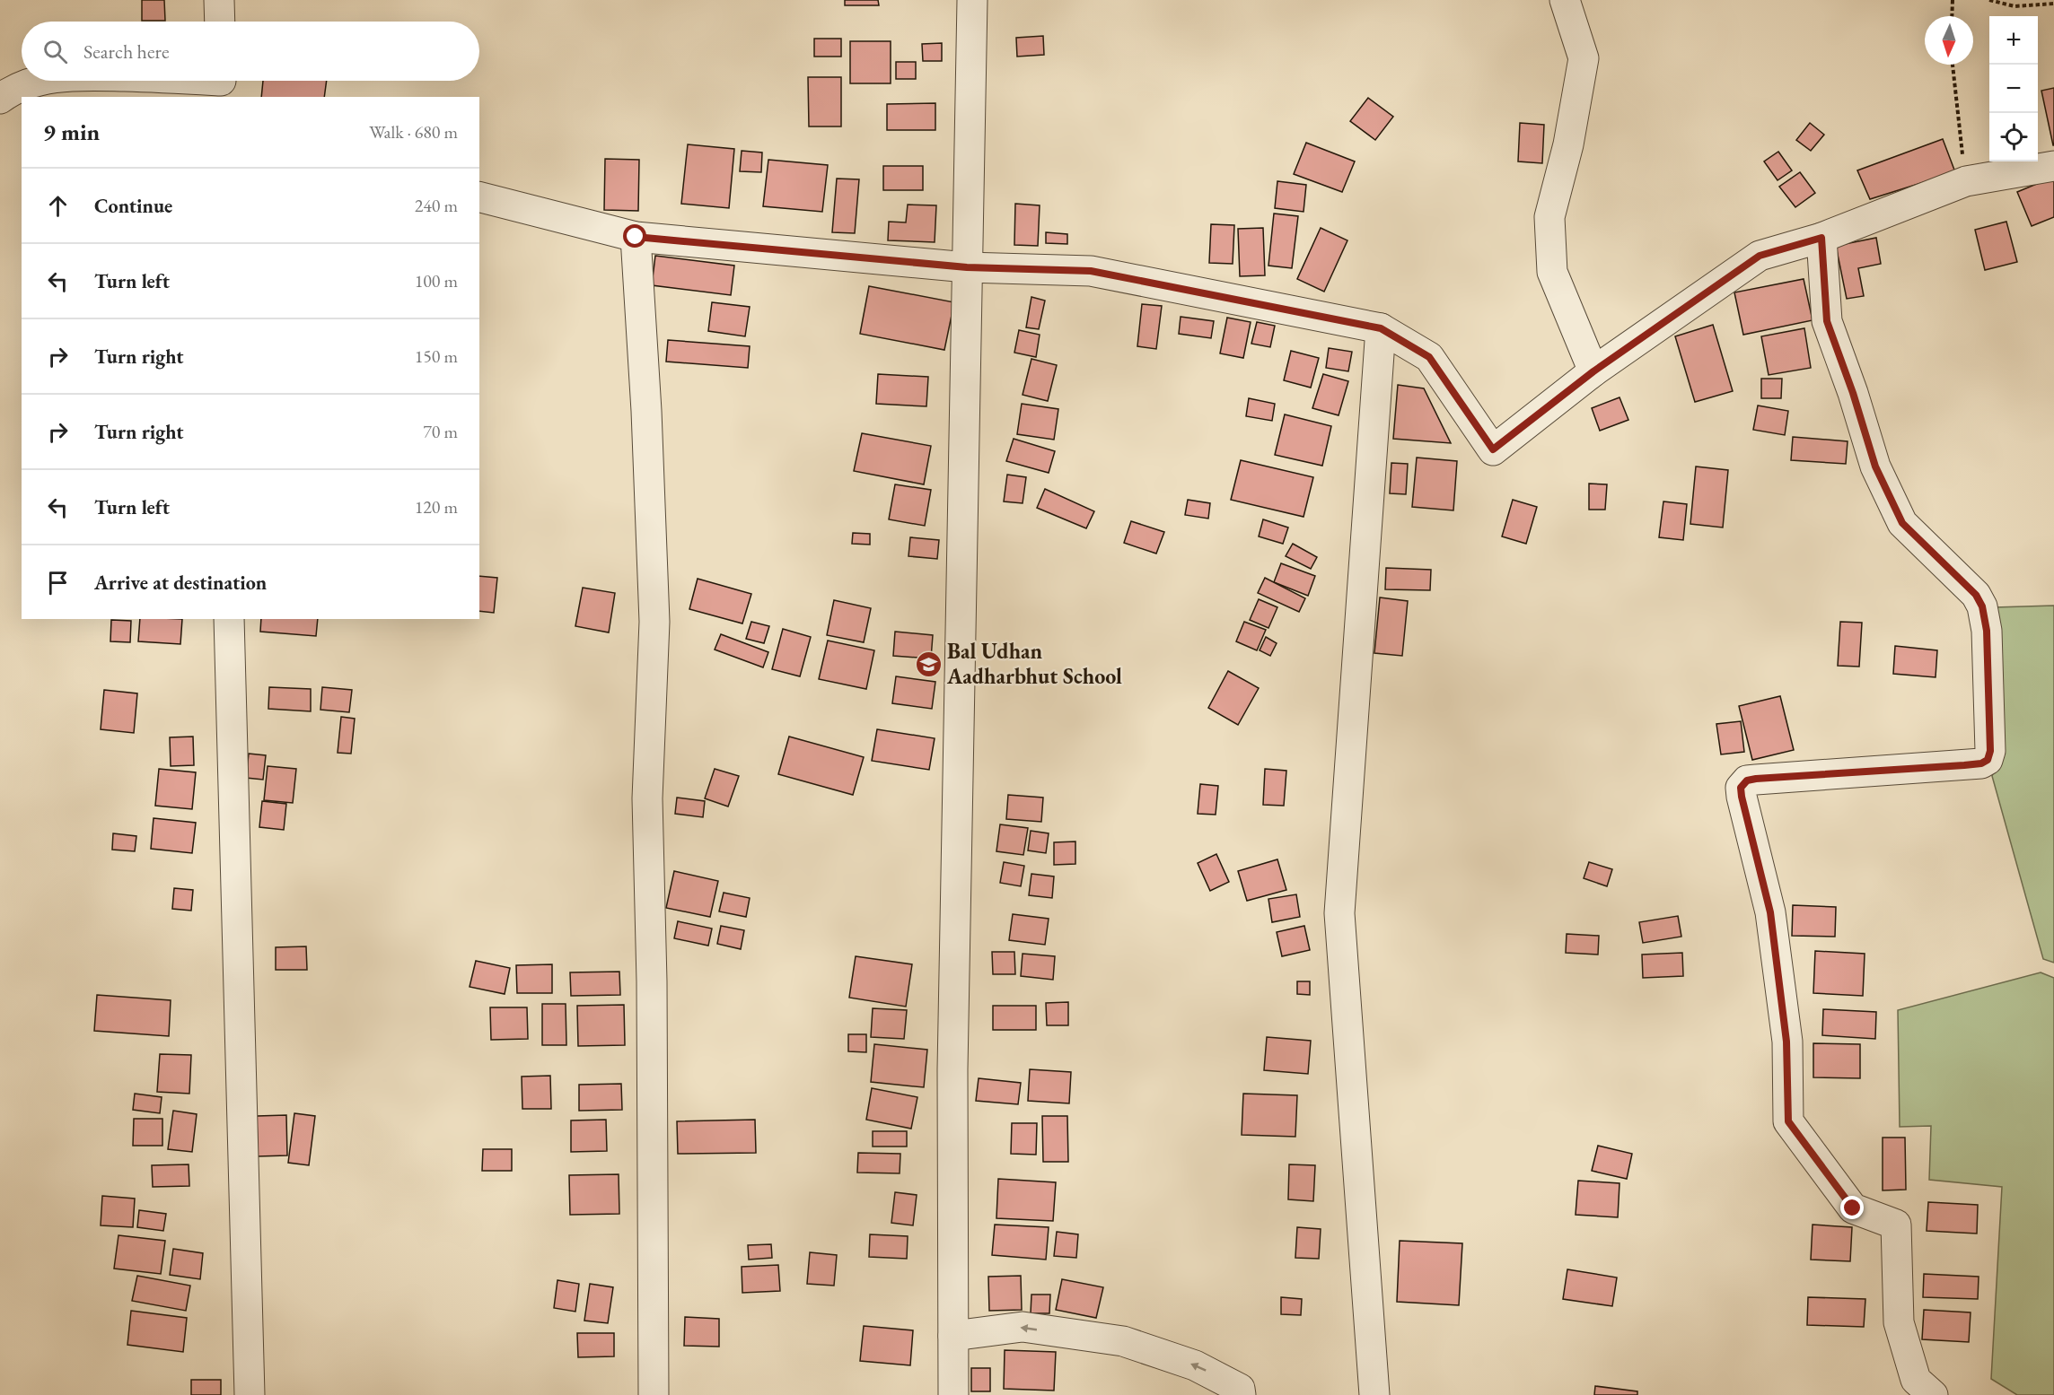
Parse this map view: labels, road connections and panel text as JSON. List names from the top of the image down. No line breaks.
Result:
{"places":{"school or university":["Bal Udhan Aadharbhut School"]},"north":"bottom","page":{"map_buttons":["+","−"],"search":"Search here","heading":["9 min","Walk · 680 m"],"list":[["Continue","240 m"],["Turn left","100 m"],["Turn right","150 m"],["Turn right","70 m"],["Turn left","120 m"],"Arrive at destination"]}}
